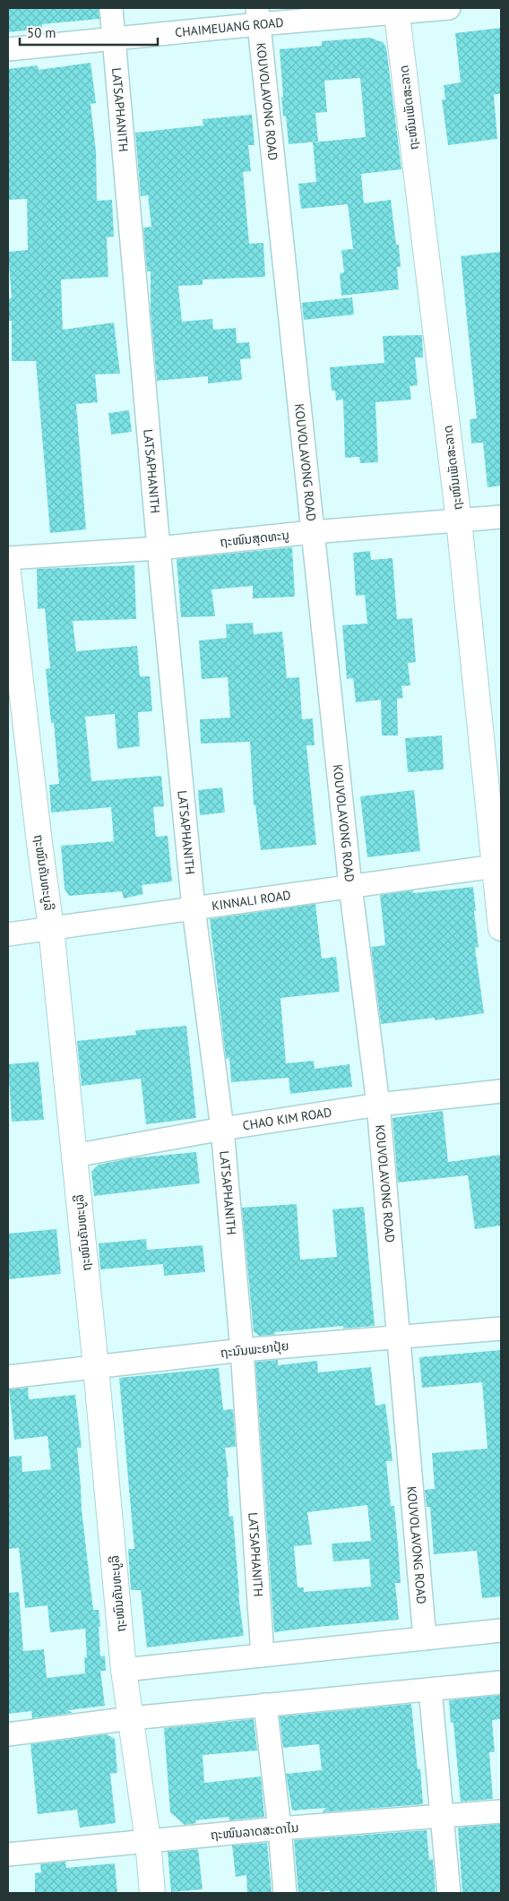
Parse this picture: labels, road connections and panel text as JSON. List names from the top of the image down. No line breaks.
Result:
{"streets":{"main road":["ຖະໜົນເພັດສະລາດ","ຖະໜົນຄັນທະບູລີ"],"street":["CHAIMEUANG ROAD","KOUVOLAVONG ROAD","LATSAPHANITH","ຖະໜົນສຸດທະນູ","KINNALI ROAD","CHAO KIM ROAD","ຖະນົນພະຍາປຸ້ຍ","ຖະໜົນລາດສະດາໄນ"]},"crossings":[["CHAIMEUANG ROAD","KOUVOLAVONG ROAD"],["CHAIMEUANG ROAD","ຖະໜົນເພັດສະລາດ"],["CHAIMEUANG ROAD","LATSAPHANITH"],["KOUVOLAVONG ROAD","ຖະໜົນສຸດທະນູ"],["KOUVOLAVONG ROAD","KINNALI ROAD"],["KOUVOLAVONG ROAD","CHAO KIM ROAD"],["KOUVOLAVONG ROAD","ຖະນົນພະຍາປຸ້ຍ"],["ຖະໜົນເພັດສະລາດ","ຖະໜົນສຸດທະນູ"],["ຖະໜົນເພັດສະລາດ","KINNALI ROAD"],["LATSAPHANITH","ຖະໜົນສຸດທະນູ"],["LATSAPHANITH","KINNALI ROAD"],["LATSAPHANITH","CHAO KIM ROAD"],["LATSAPHANITH","ຖະນົນພະຍາປຸ້ຍ"],["ຖະໜົນຄັນທະບູລີ","KINNALI ROAD"],["ຖະໜົນຄັນທະບູລີ","CHAO KIM ROAD"],["ຖະໜົນຄັນທະບູລີ","ຖະນົນພະຍາປຸ້ຍ"],["ຖະໜົນຄັນທະບູລີ","ຖະໜົນລາດສະດາໄນ"]],"scale_bar":"50 m"}
